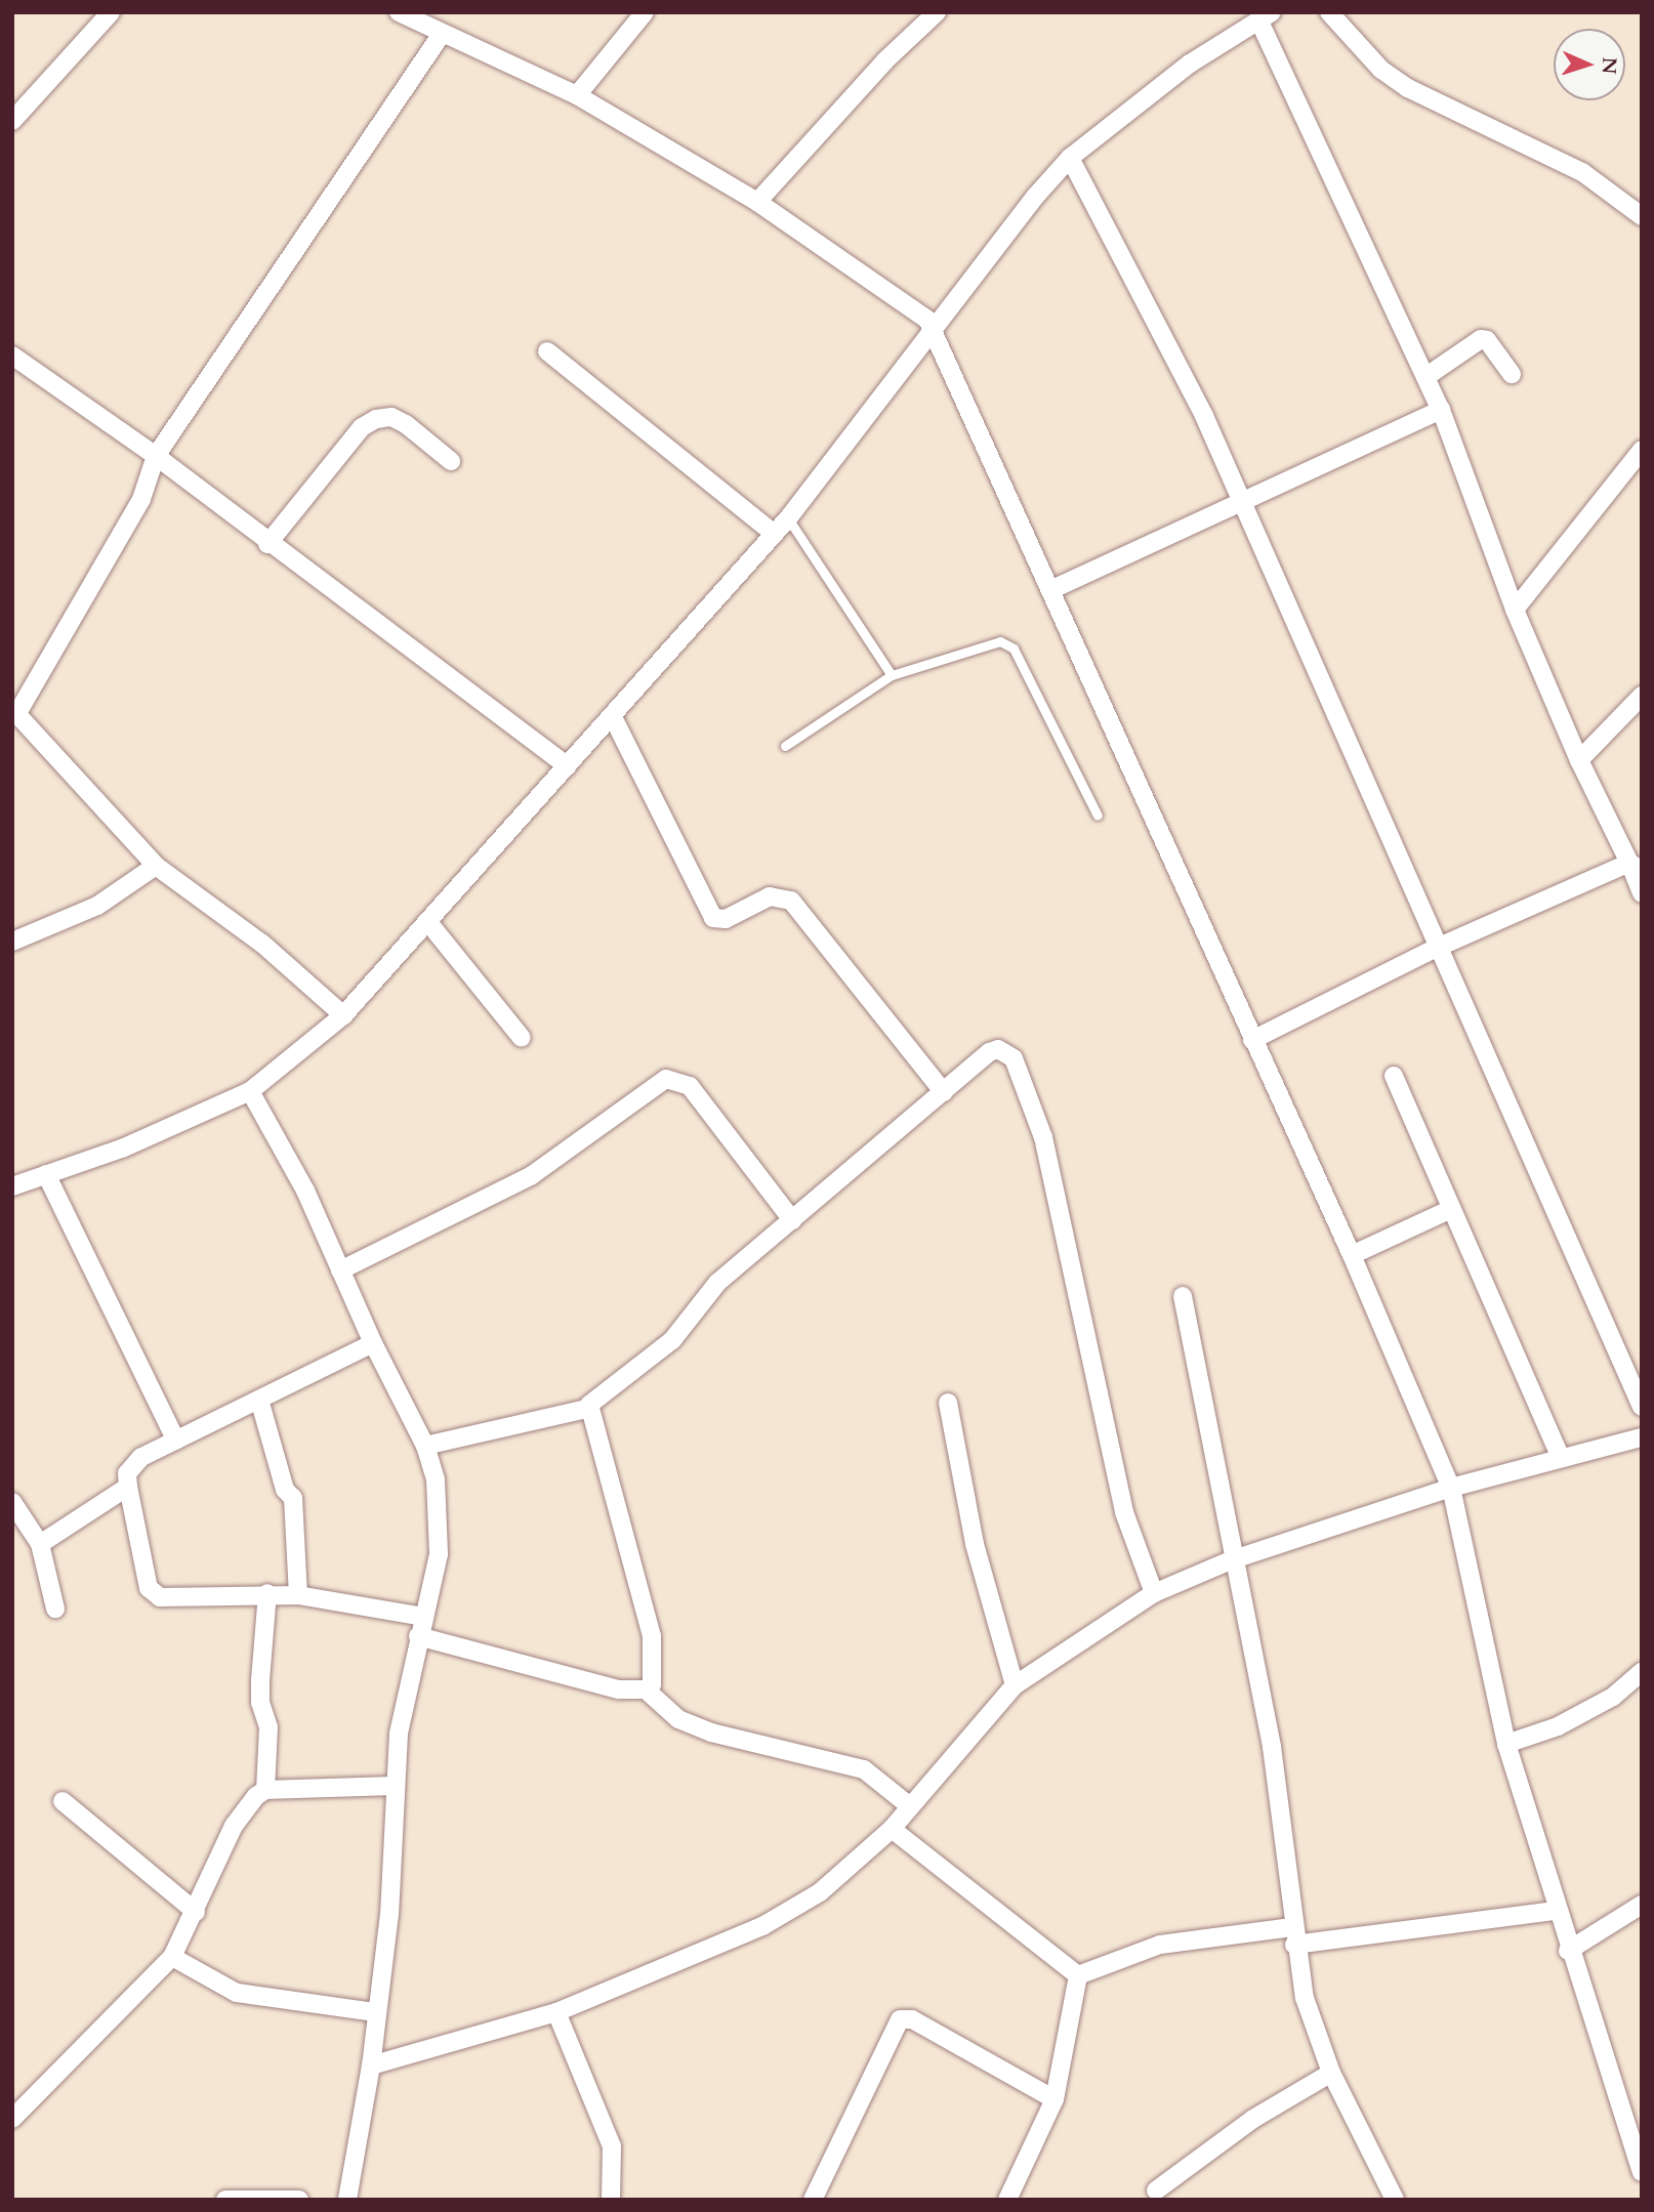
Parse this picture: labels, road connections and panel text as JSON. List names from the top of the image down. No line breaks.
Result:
{"north":"right"}
